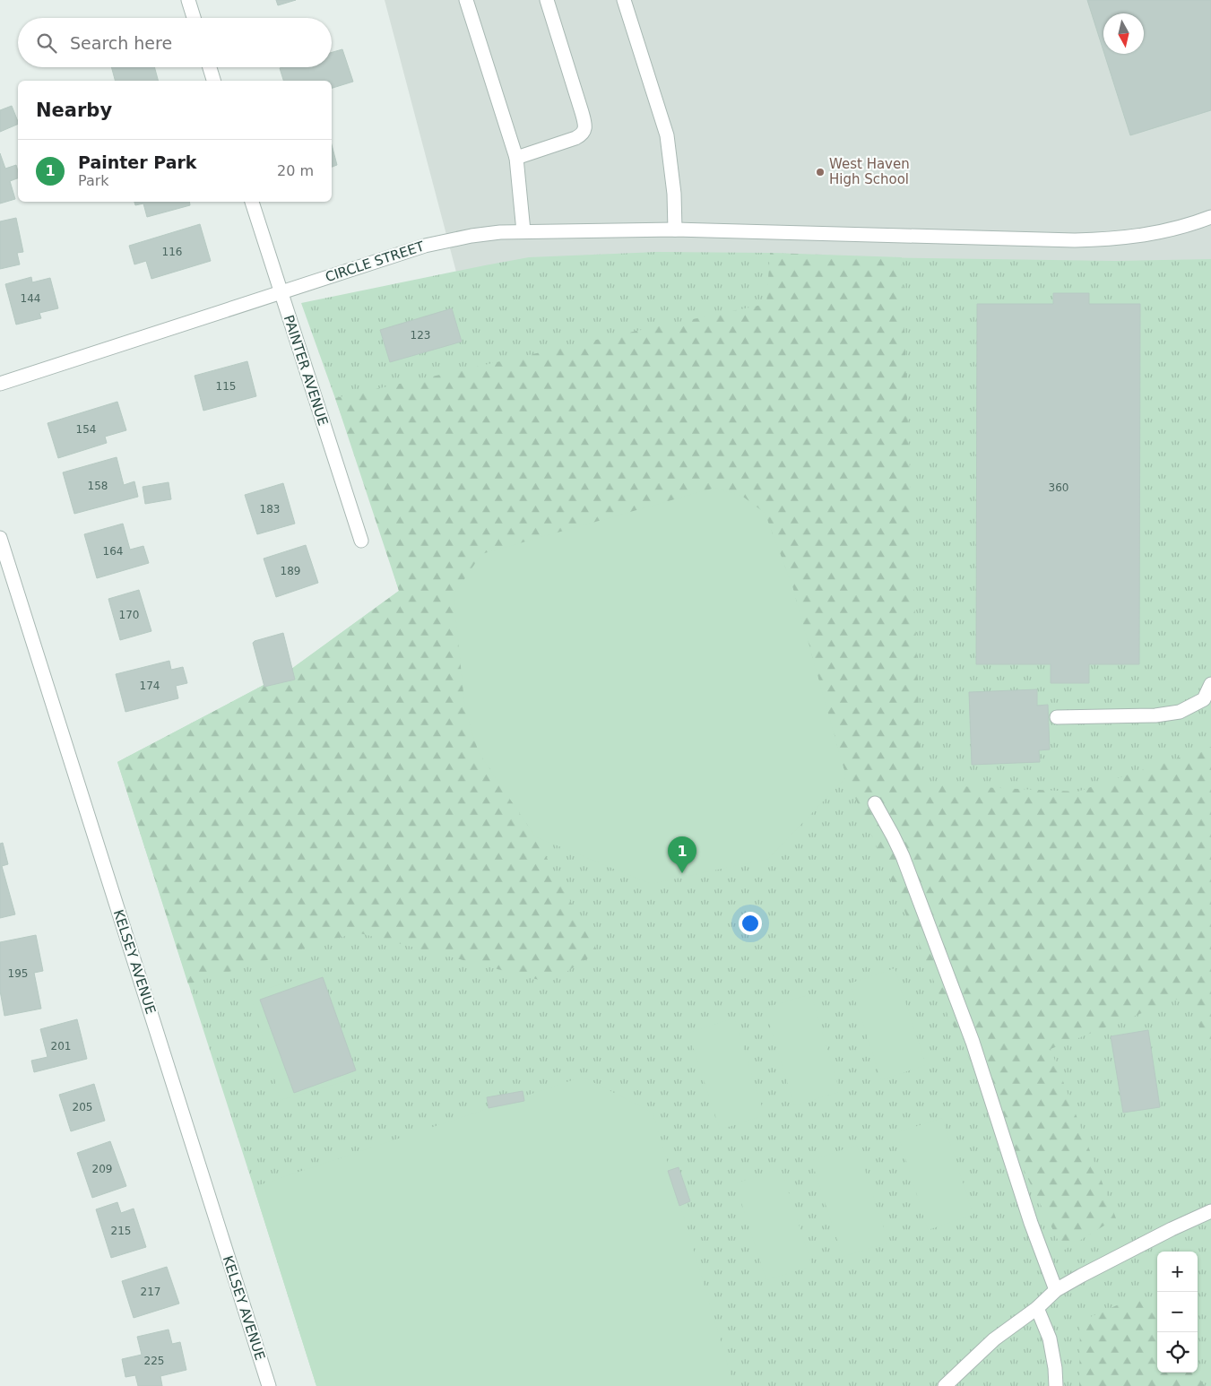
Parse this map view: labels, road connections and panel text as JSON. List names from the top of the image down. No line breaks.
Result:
{"streets":{"street":["CIRCLE STREET","PAINTER AVENUE","KELSEY AVENUE"]},"crossings":[["CIRCLE STREET","PAINTER AVENUE"]],"places":["West Haven High School"],"house_numbers":["116","144","123","115","154","158","360","183","164","189","170","174","195","201","205","209","215","217","225"],"north":"bottom","page":{"search":"Search here","heading":"Nearby","list":[{"mark":"1","name":"Painter Park","note":"Park","value":"20 m"}],"pins":"1","map_buttons":["+","−"]}}
